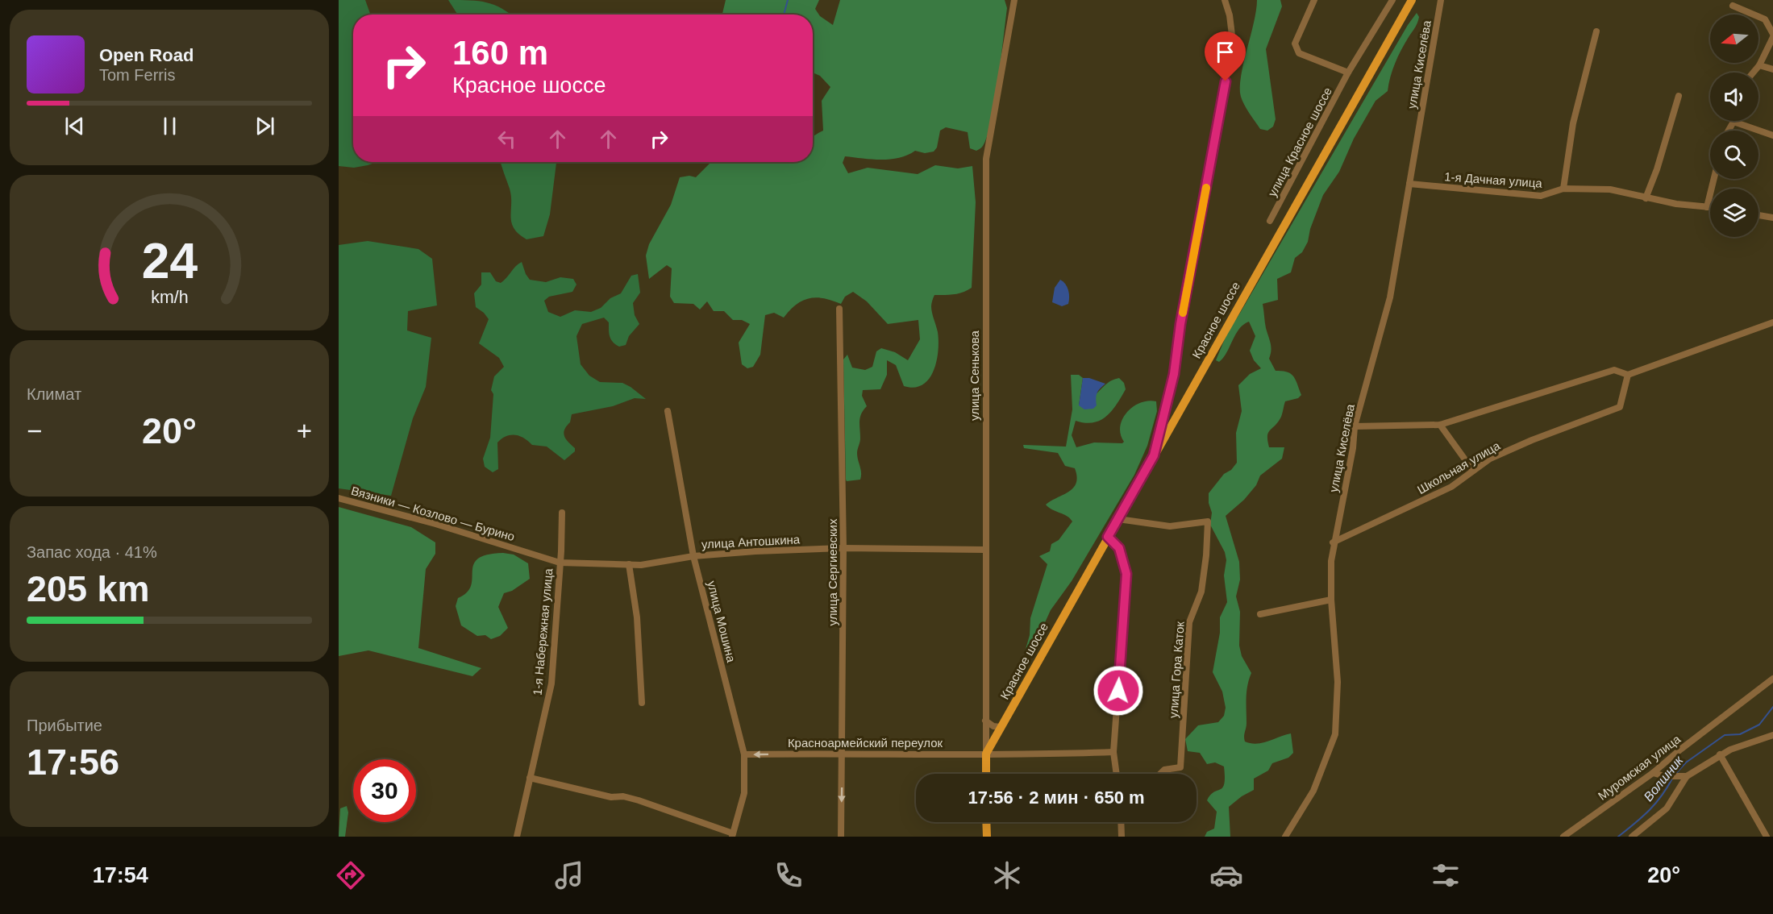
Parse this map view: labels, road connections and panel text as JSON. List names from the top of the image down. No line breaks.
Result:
{"streets":{"main road":["Красное шоссе"],"street":["улица Киселёва","улица Красное шоссе","1-я Дачная улица","улица Сенькова","Школьная улица","Вязники — Козлово — Бурино","улица Антошкина","улица Сергиевских","улица Мошина","1-я Набережная улица","улица Гора Каток","Красноармейский переулок","Муромская улица"]},"crossings":[["улица Киселёва","1-я Дачная улица"],["улица Киселёва","Школьная улица"],["Красное шоссе","улица Сенькова"],["Красное шоссе","улица Гора Каток"],["Красное шоссе","Красноармейский переулок"],["улица Сенькова","улица Антошкина"],["улица Сенькова","Красноармейский переулок"],["Вязники — Козлово — Бурино","улица Антошкина"],["улица Антошкина","улица Сергиевских"],["улица Антошкина","улица Мошина"],["улица Антошкина","1-я Набережная улица"],["улица Сергиевских","Красноармейский переулок"],["улица Мошина","Красноармейский переулок"]],"water":["Волшник"],"north":"left","page":{"turn":["160 m","Красное шоссе"],"song":["Open Road","Tom Ferris"],"tile":["Климат",["Запас хода · 41%","205 km"],["Прибытие","17:56"]],"heat":["−","20°","+"],"limit":"30","trip":"17:56 · 2 мин · 650 m","tabs":["17:54","20°"],"gauge":["24","km/h"]}}
